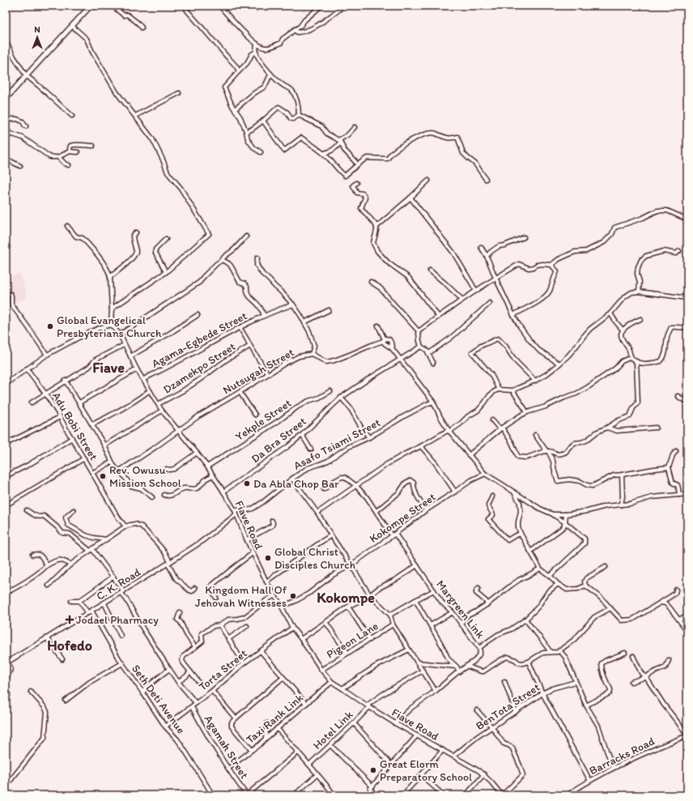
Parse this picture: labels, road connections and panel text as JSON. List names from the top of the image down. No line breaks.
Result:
{"streets":{"street":["Agama-Egbede Street","Dzamekpo Street","Nutsugah Street","Yekple Street","Adu Bobi Street","Da Bra Street","Asafo Tsiami Street","Kokompe Street","Fiave Road","C. K. Road","Margreen Link","Pigeon Lane","Torta Street","Seth Deti Avenue","BenTota Street","Taxi Rank Link","Hotel Link","Agamah Street","Barracks Road"]},"crossings":[["Agama-Egbede Street","Fiave Road"],["Dzamekpo Street","Fiave Road"],["Nutsugah Street","Fiave Road"],["Yekple Street","Fiave Road"],["Da Bra Street","Fiave Road"],["Asafo Tsiami Street","Fiave Road"],["Kokompe Street","Fiave Road"],["Kokompe Street","Margreen Link"],["Fiave Road","C. K. Road"],["Fiave Road","Margreen Link"],["Fiave Road","Pigeon Lane"],["Fiave Road","Torta Street"],["Fiave Road","BenTota Street"],["Fiave Road","Taxi Rank Link"],["Fiave Road","Hotel Link"],["C. K. Road","Seth Deti Avenue"],["Torta Street","Seth Deti Avenue"],["Torta Street","Agamah Street"],["Taxi Rank Link","Agamah Street"]],"districts":["Fiave","Kokompe","Hofedo"],"places":{"other":["Global Evangelical Presbyterians Church","Rev. Owusu Mission School","Da Abla Chop Bar","Global Christ Disciples Church","Kingdom Hall Of Jehovah Witnesses","Great Elorm Preparatory School"],"health":["Jodael Pharmacy"]},"north":"top"}
